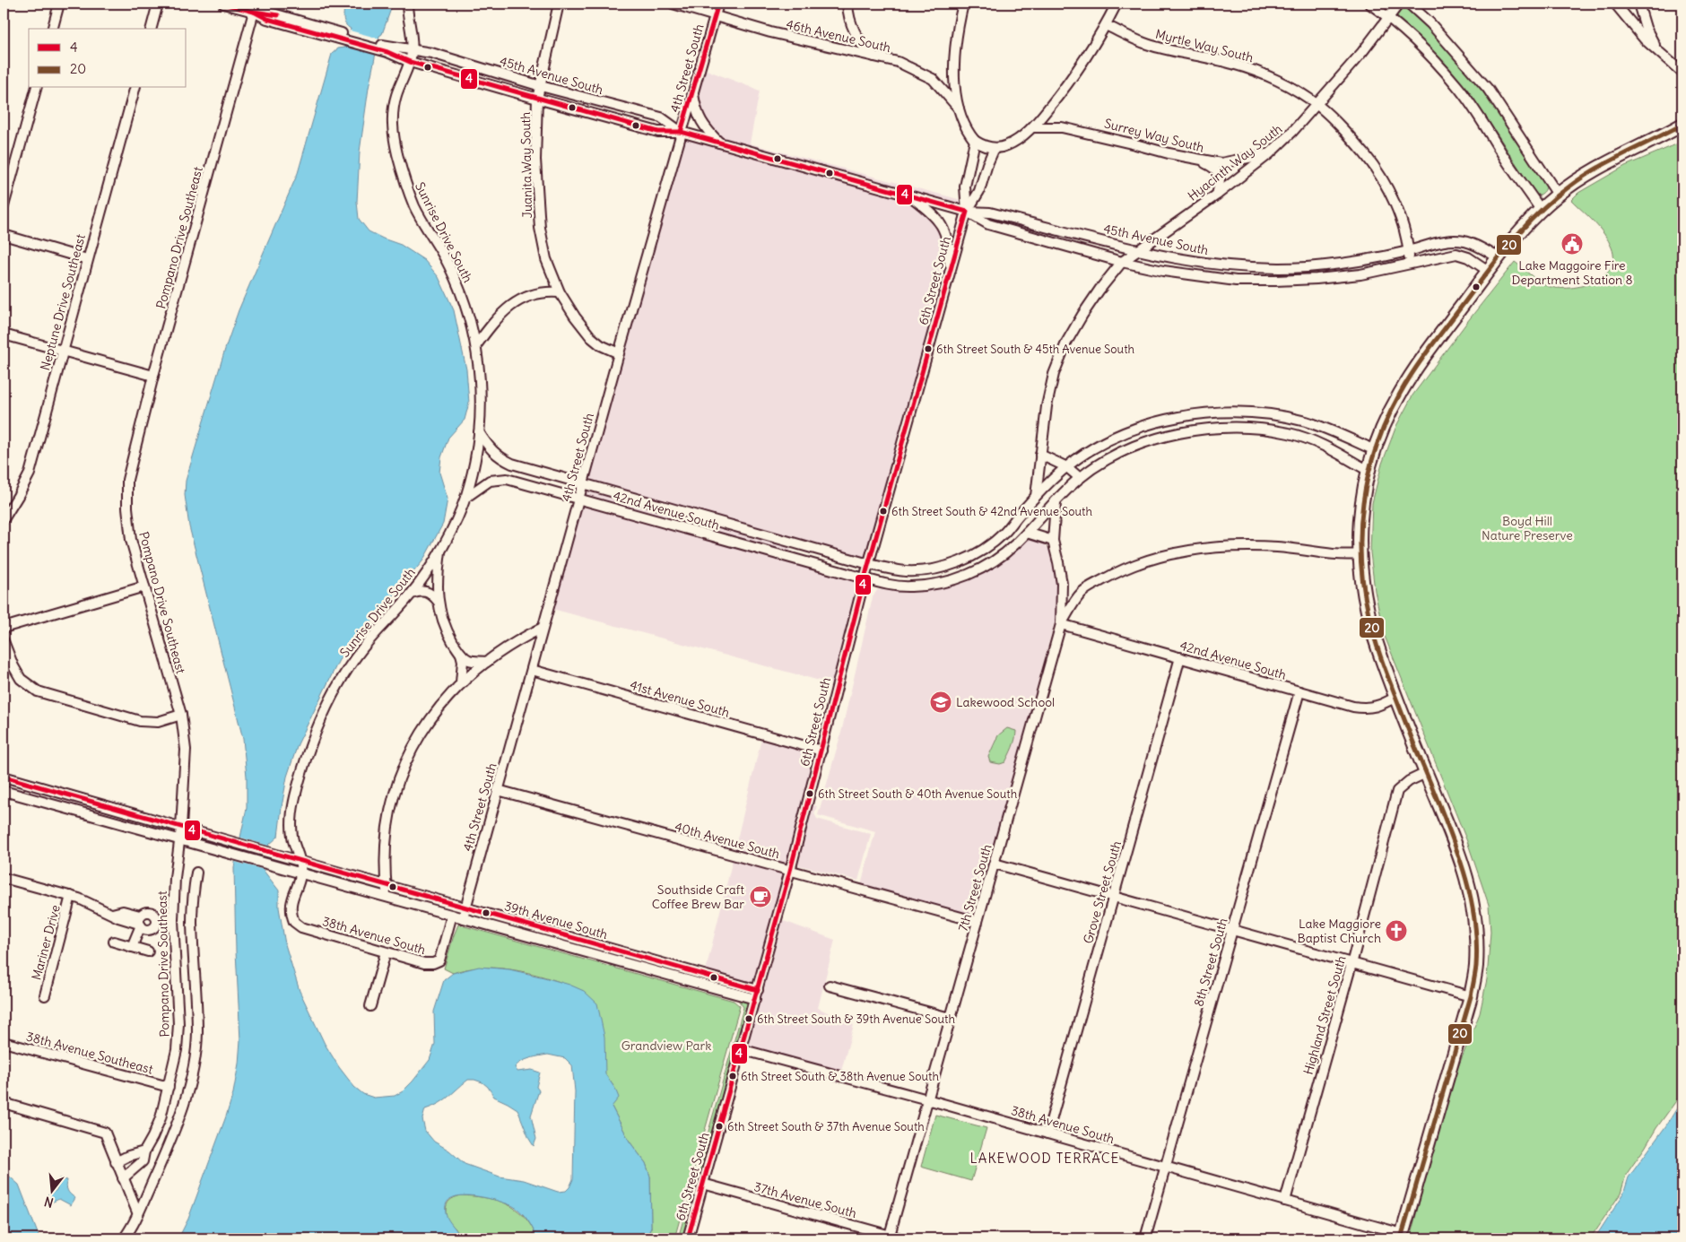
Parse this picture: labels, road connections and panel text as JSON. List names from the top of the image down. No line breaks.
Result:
{"streets":{"street":["46th Avenue South","Myrtle Way South","4th Street South","45th Avenue South","Surrey Way South","Hyacinth Way South","Juanita Way South","Sunrise Drive South","Pompano Drive Southeast","6th Street South","Neptune Drive Southeast","42nd Avenue South","41st Avenue South","40th Avenue South","7th Street South","Grove Street South","39th Avenue South","38th Avenue South","Mariner Drive","8th Street South","Highland Street South","38th Avenue Southeast","37th Avenue South"]},"crossings":[["46th Avenue South","4th Street South"],["Myrtle Way South","45th Avenue South"],["Myrtle Way South","Hyacinth Way South"],["4th Street South","45th Avenue South"],["4th Street South","Juanita Way South"],["4th Street South","42nd Avenue South"],["4th Street South","41st Avenue South"],["4th Street South","40th Avenue South"],["4th Street South","39th Avenue South"],["45th Avenue South","Hyacinth Way South"],["45th Avenue South","Juanita Way South"],["45th Avenue South","Sunrise Drive South"],["45th Avenue South","6th Street South"],["Surrey Way South","Hyacinth Way South"],["Sunrise Drive South","42nd Avenue South"],["Sunrise Drive South","39th Avenue South"],["Sunrise Drive South","38th Avenue South"],["Pompano Drive Southeast","39th Avenue South"],["Pompano Drive Southeast","38th Avenue Southeast"],["6th Street South","42nd Avenue South"],["6th Street South","41st Avenue South"],["6th Street South","40th Avenue South"],["6th Street South","39th Avenue South"],["6th Street South","38th Avenue South"],["6th Street South","37th Avenue South"],["42nd Avenue South","7th Street South"],["42nd Avenue South","Grove Street South"],["42nd Avenue South","8th Street South"],["40th Avenue South","7th Street South"],["7th Street South","38th Avenue South"],["7th Street South","37th Avenue South"],["Grove Street South","38th Avenue South"],["39th Avenue South","38th Avenue South"],["38th Avenue South","8th Street South"],["38th Avenue South","Highland Street South"]],"districts":["LAKEWOOD TERRACE"],"parks":["Boyd Hill Nature Preserve","Grandview Park"],"places":{"public building":["Lake Maggoire Fire Department Station 8"],"other":["6th Street South & 45th Avenue South","6th Street South & 42nd Avenue South","6th Street South & 40th Avenue South","6th Street South & 39th Avenue South","6th Street South & 38th Avenue South","6th Street South & 37th Avenue South"],"school or university":["Lakewood School"],"cafe":["Southside Craft Coffee Brew Bar"],"church":["Lake Maggiore Baptist Church"]},"lines":["transit line 4","transit line 20"],"legend":["4","20"],"north":"bottom"}
